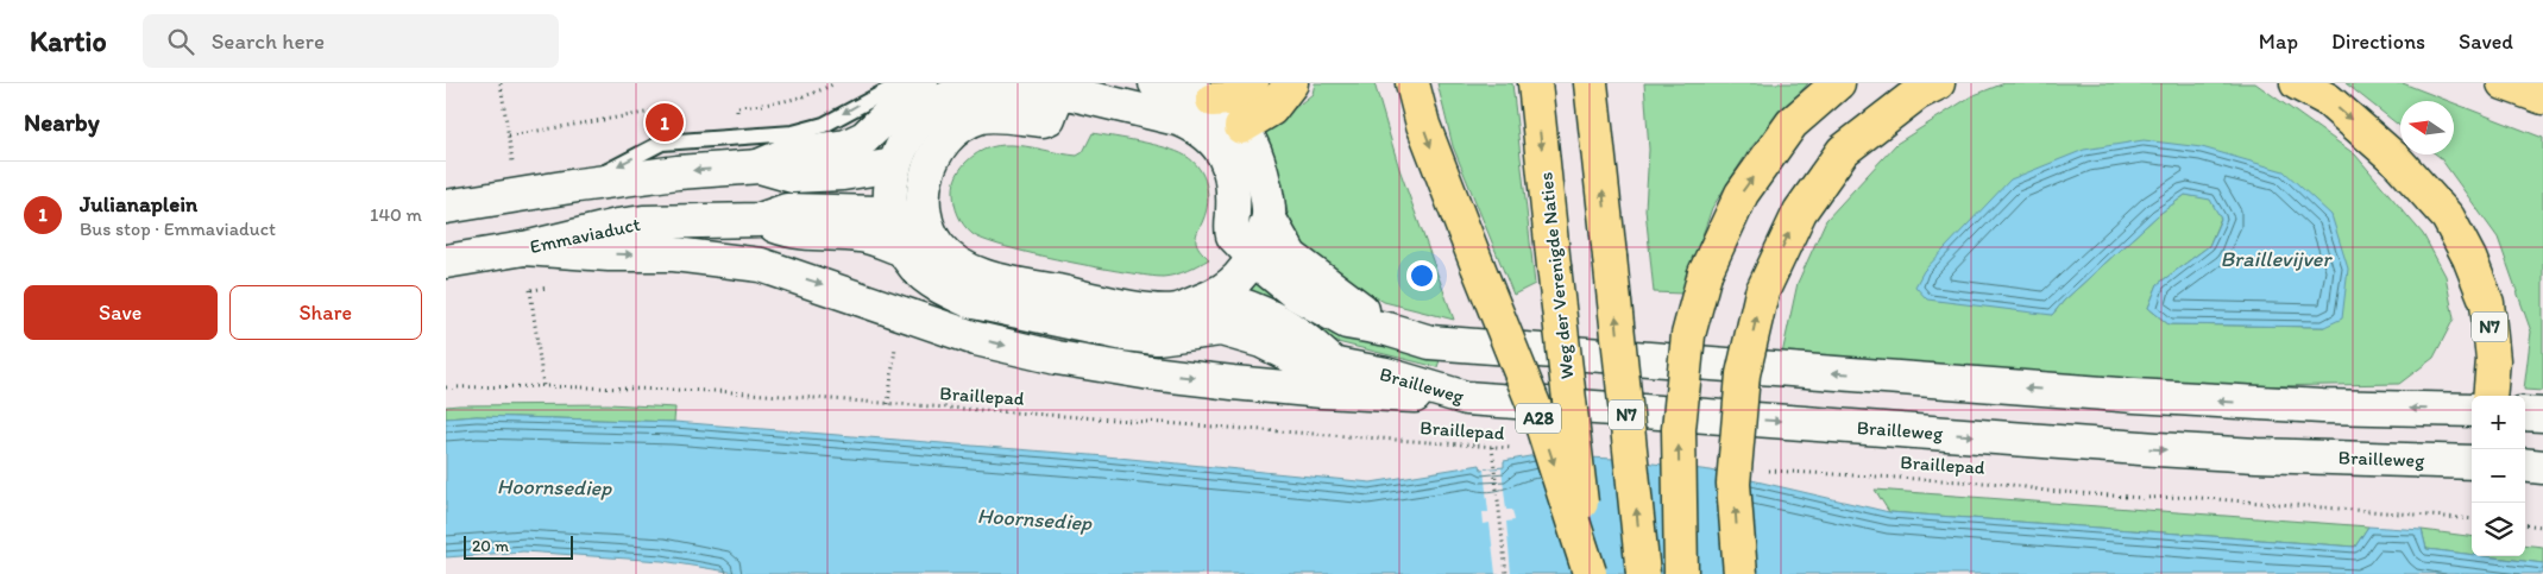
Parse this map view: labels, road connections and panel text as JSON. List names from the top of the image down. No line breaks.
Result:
{"streets":{"highway":["Weg der Verenigde Naties","N7","A28"],"main road":["Emmaviaduct","Brailleweg"],"path":["Braillepad"]},"crossings":[["Emmaviaduct","Brailleweg"],["Weg der Verenigde Naties","A28"]],"water":["Braillevijver","Hoornsediep"],"scale_bar":"20 m","north":"left","page":{"header":"Kartio","search":"Search here","nav":["Map","Directions","Saved"],"heading":"Nearby","pins":"1","list":[{"mark":"1","name":"Julianaplein","note":"Bus stop · Emmaviaduct","value":"140 m"}],"buttons":["Save","Share"],"map_buttons":["+","−"],"scale":"20 m"}}
